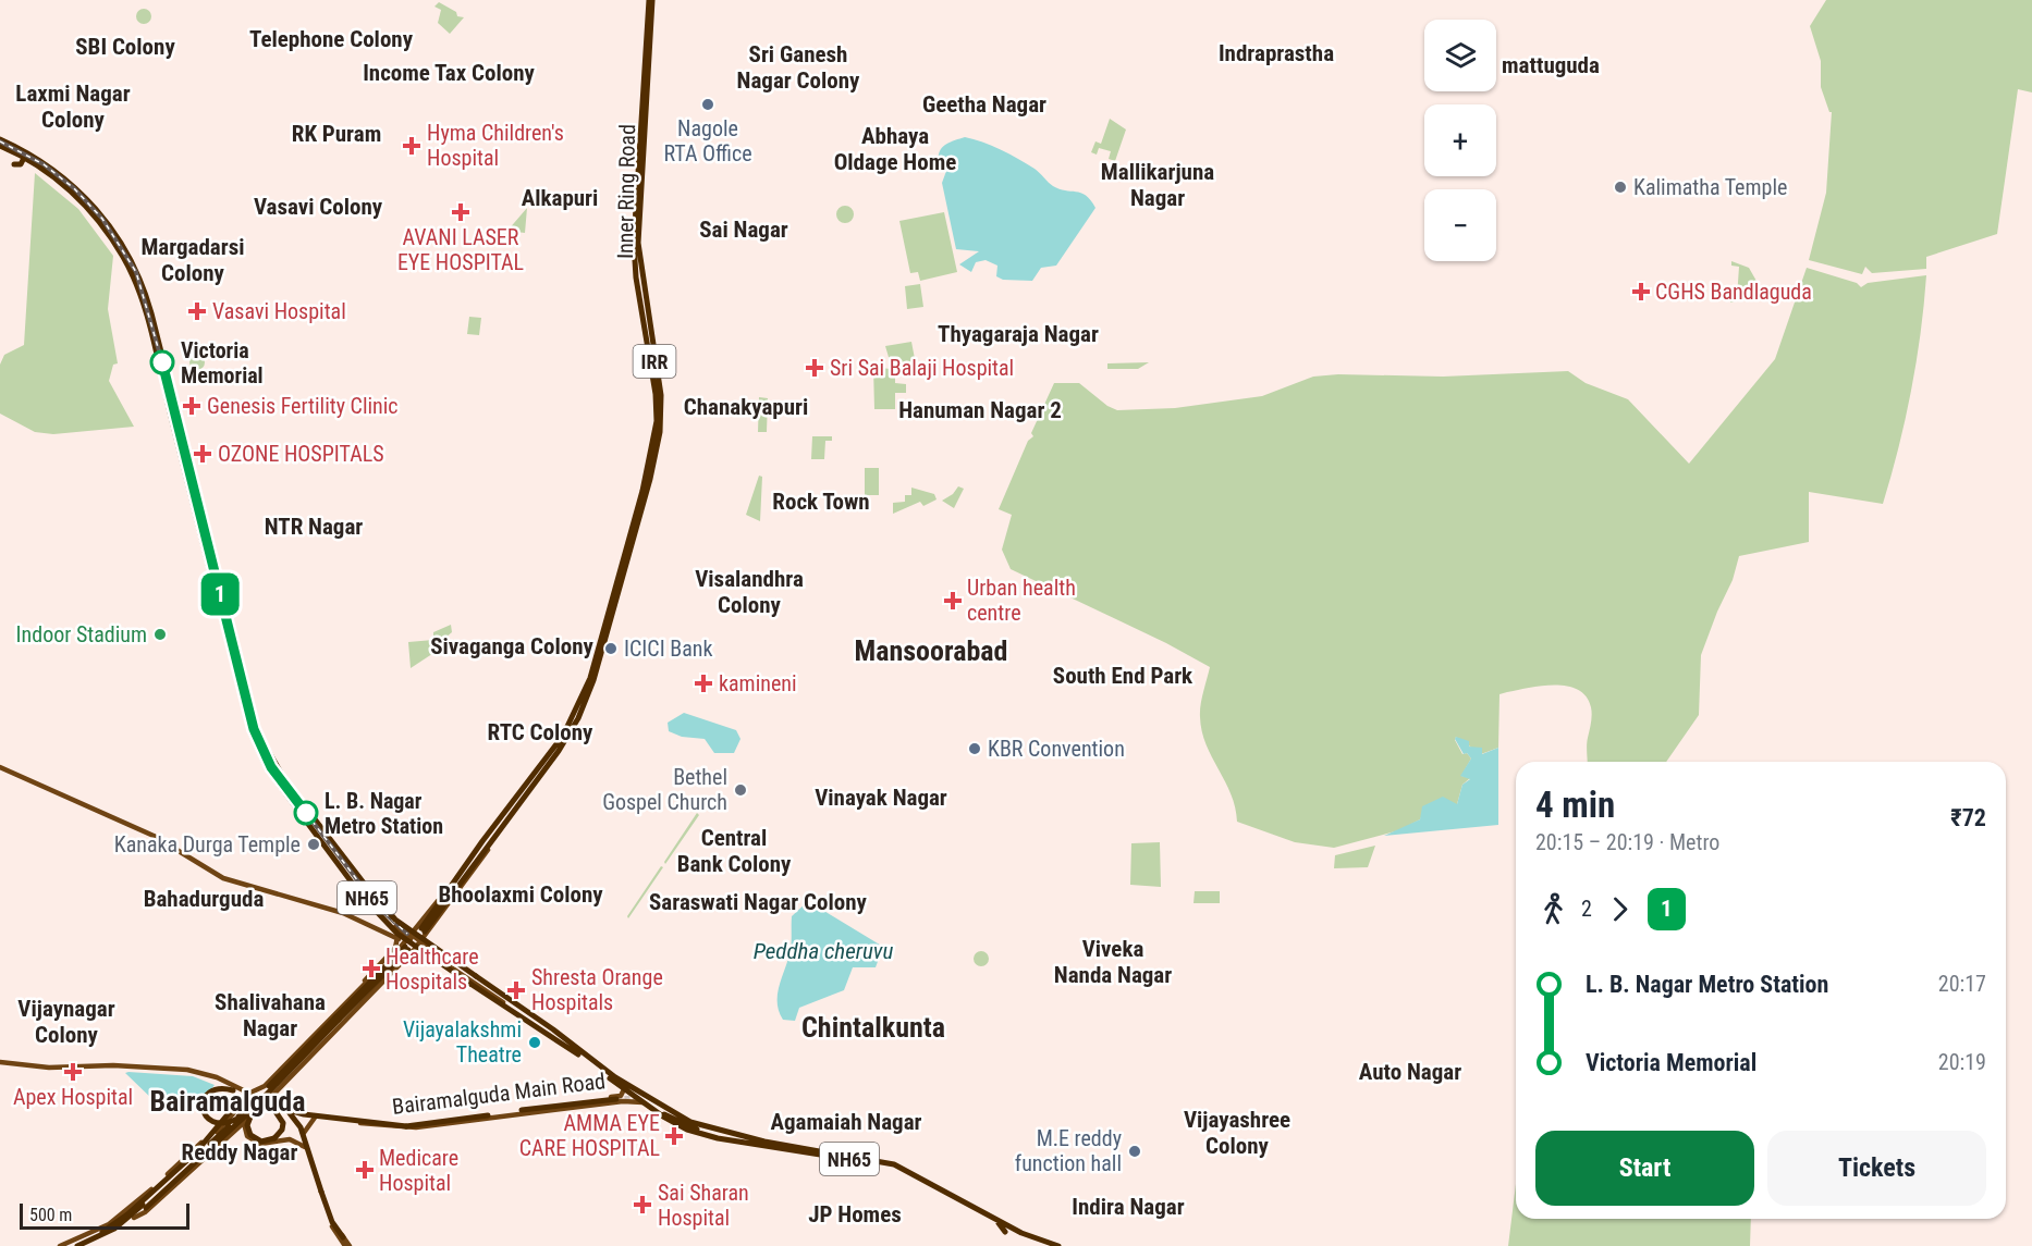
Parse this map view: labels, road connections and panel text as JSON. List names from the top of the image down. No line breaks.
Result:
{"streets":{"highway":["Inner Ring Road","IRR","NH65"],"main road":["Bairamalguda Main Road"]},"crossings":[["Inner Ring Road","IRR"],["IRR","NH65"],["IRR","Bairamalguda Main Road"],["NH65","Bairamalguda Main Road"]],"districts":["Telephone Colony","SBI Colony","Indraprastha","Sri Ganesh Nagar Colony","mattuguda","Income Tax Colony","Laxmi Nagar Colony","Geetha Nagar","RK Puram","Abhaya Oldage Home","Mallikarjuna Nagar","Alkapuri","Vasavi Colony","Sai Nagar","Margadarsi Colony","Thyagaraja Nagar","Chanakyapuri","Hanuman Nagar 2","Rock Town","NTR Nagar","Visalandhra Colony","Sivaganga Colony","Mansoorabad","South End Park","RTC Colony","Vinayak Nagar","Central Bank Colony","Bhoolaxmi Colony","Bahadurguda","Saraswati Nagar Colony","Viveka Nanda Nagar","Shalivahana Nagar","Vijaynagar Colony","Chintalkunta","Auto Nagar","Bairamalguda","Vijayashree Colony","Agamaiah Nagar","Reddy Nagar","Indira Nagar","JP Homes"],"water":["Peddha cheruvu"],"places":{"other":["Nagole RTA Office","Kalimatha Temple","Victoria Memorial","Indoor Stadium","ICICI Bank","KBR Convention","Bethel Gospel Church","L. B. Nagar Metro Station","Kanaka Durga Temple","Vijayalakshmi Theatre","M.E reddy function hall"],"health":["Hyma Children's Hospital","AVANI LASER EYE HOSPITAL","CGHS Bandlaguda","Vasavi Hospital","Sri Sai Balaji Hospital","Genesis Fertility Clinic","OZONE HOSPITALS","Urban health centre","kamineni","Healthcare Hospitals","Shresta Orange Hospitals","Apex Hospital","AMMA EYE CARE HOSPITAL","Medicare Hospital","Sai Sharan Hospital"]},"lines":["metro line 1"],"scale_bar":"500 m","page":{"on_map":"1","map_buttons":["+","−"],"heading":["4 min","20:15 – 20:19 · Metro","₹72"],"legs":["2","1"],"list":[{"name":"L. B. Nagar Metro Station","value":"20:17"},{"name":"Victoria Memorial","value":"20:19"}],"buttons":["Start","Tickets"],"scale":"500 m"}}
